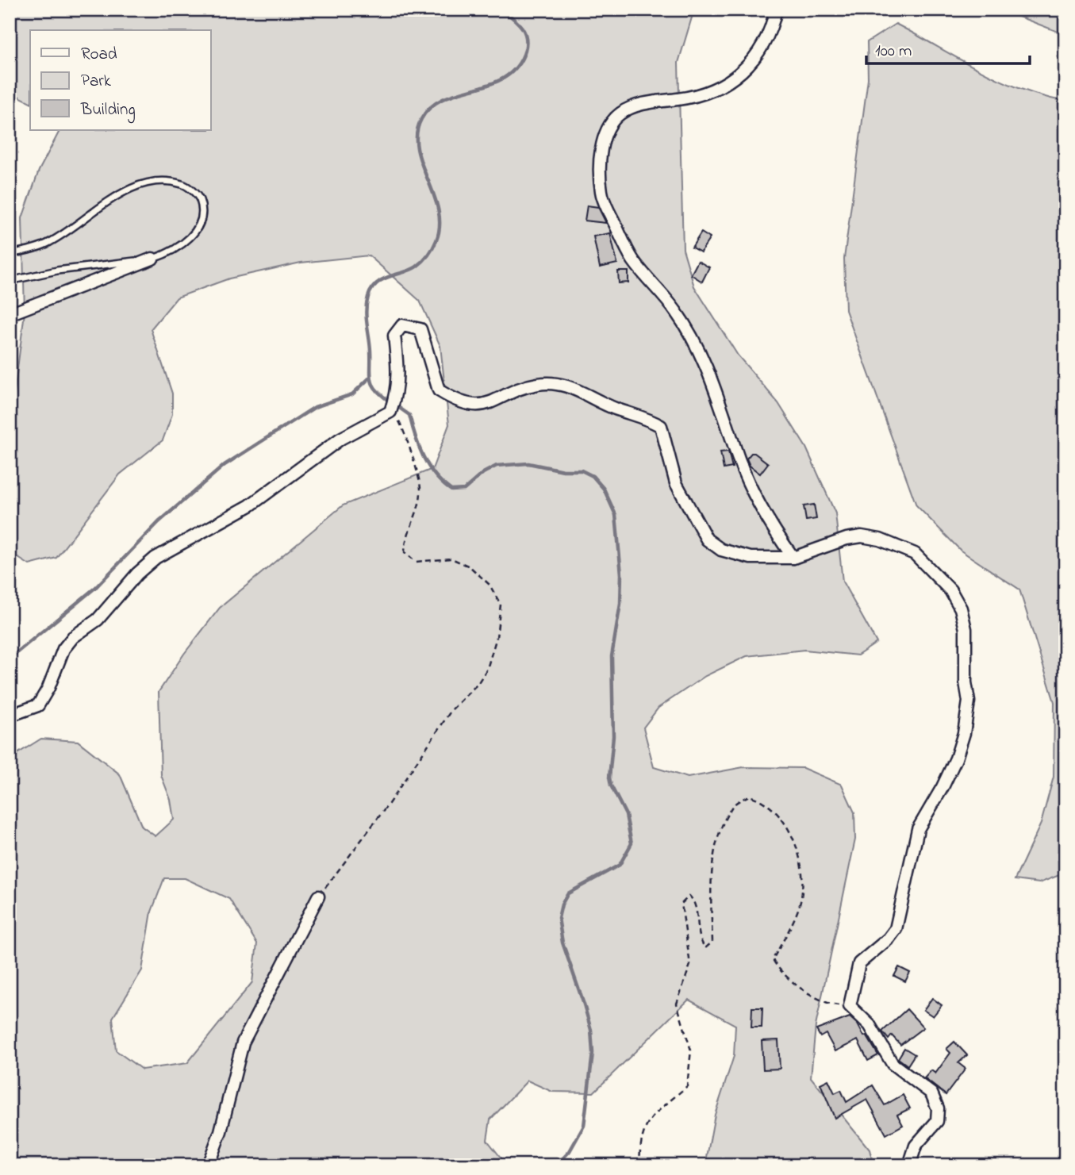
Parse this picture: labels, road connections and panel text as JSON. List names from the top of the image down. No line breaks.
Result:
{"legend":["Road","Park","Building"],"scale_bar":"100 m"}
